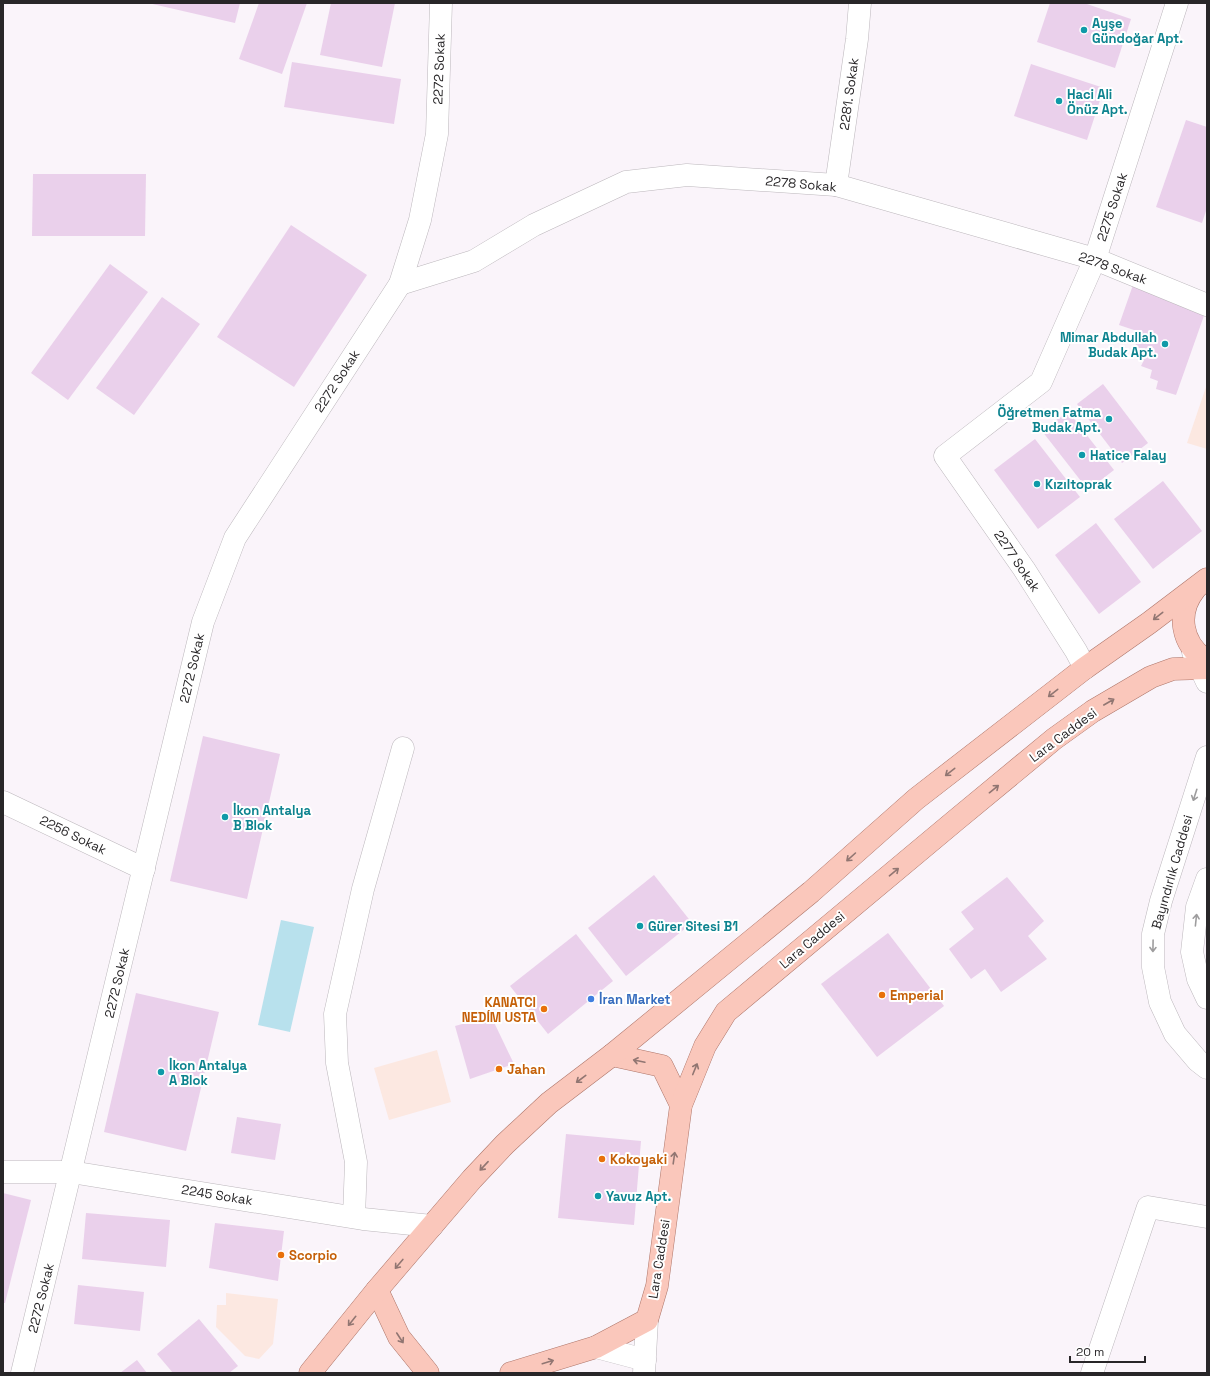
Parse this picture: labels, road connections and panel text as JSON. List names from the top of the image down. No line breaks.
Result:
{"streets":{"main road":["Lara Caddesi"],"street":["2272 Sokak","2281. Sokak","2278 Sokak","2275 Sokak","2277 Sokak","2256 Sokak","Bayındırlık Caddesi","2245 Sokak"]},"crossings":[["2272 Sokak","2278 Sokak"],["2272 Sokak","2256 Sokak"],["2272 Sokak","2245 Sokak"],["2281. Sokak","2278 Sokak"],["2278 Sokak","2275 Sokak"],["2275 Sokak","2277 Sokak"]],"places":["Ayşe Gündoğar Apt.","Haci Ali Önüz Apt.","Mimar Abdullah Budak Apt.","Öğretmen Fatma Budak Apt.","Hatice Falay","Kızıltoprak","İkon Antalya B Blok","Gürer Sitesi B1","Emperial","İran Market","KANATCI NEDÍM USTA","Jahan","İkon Antalya A Blok","Kokoyaki","Yavuz Apt.","Scorpio"],"scale_bar":"20 m"}
